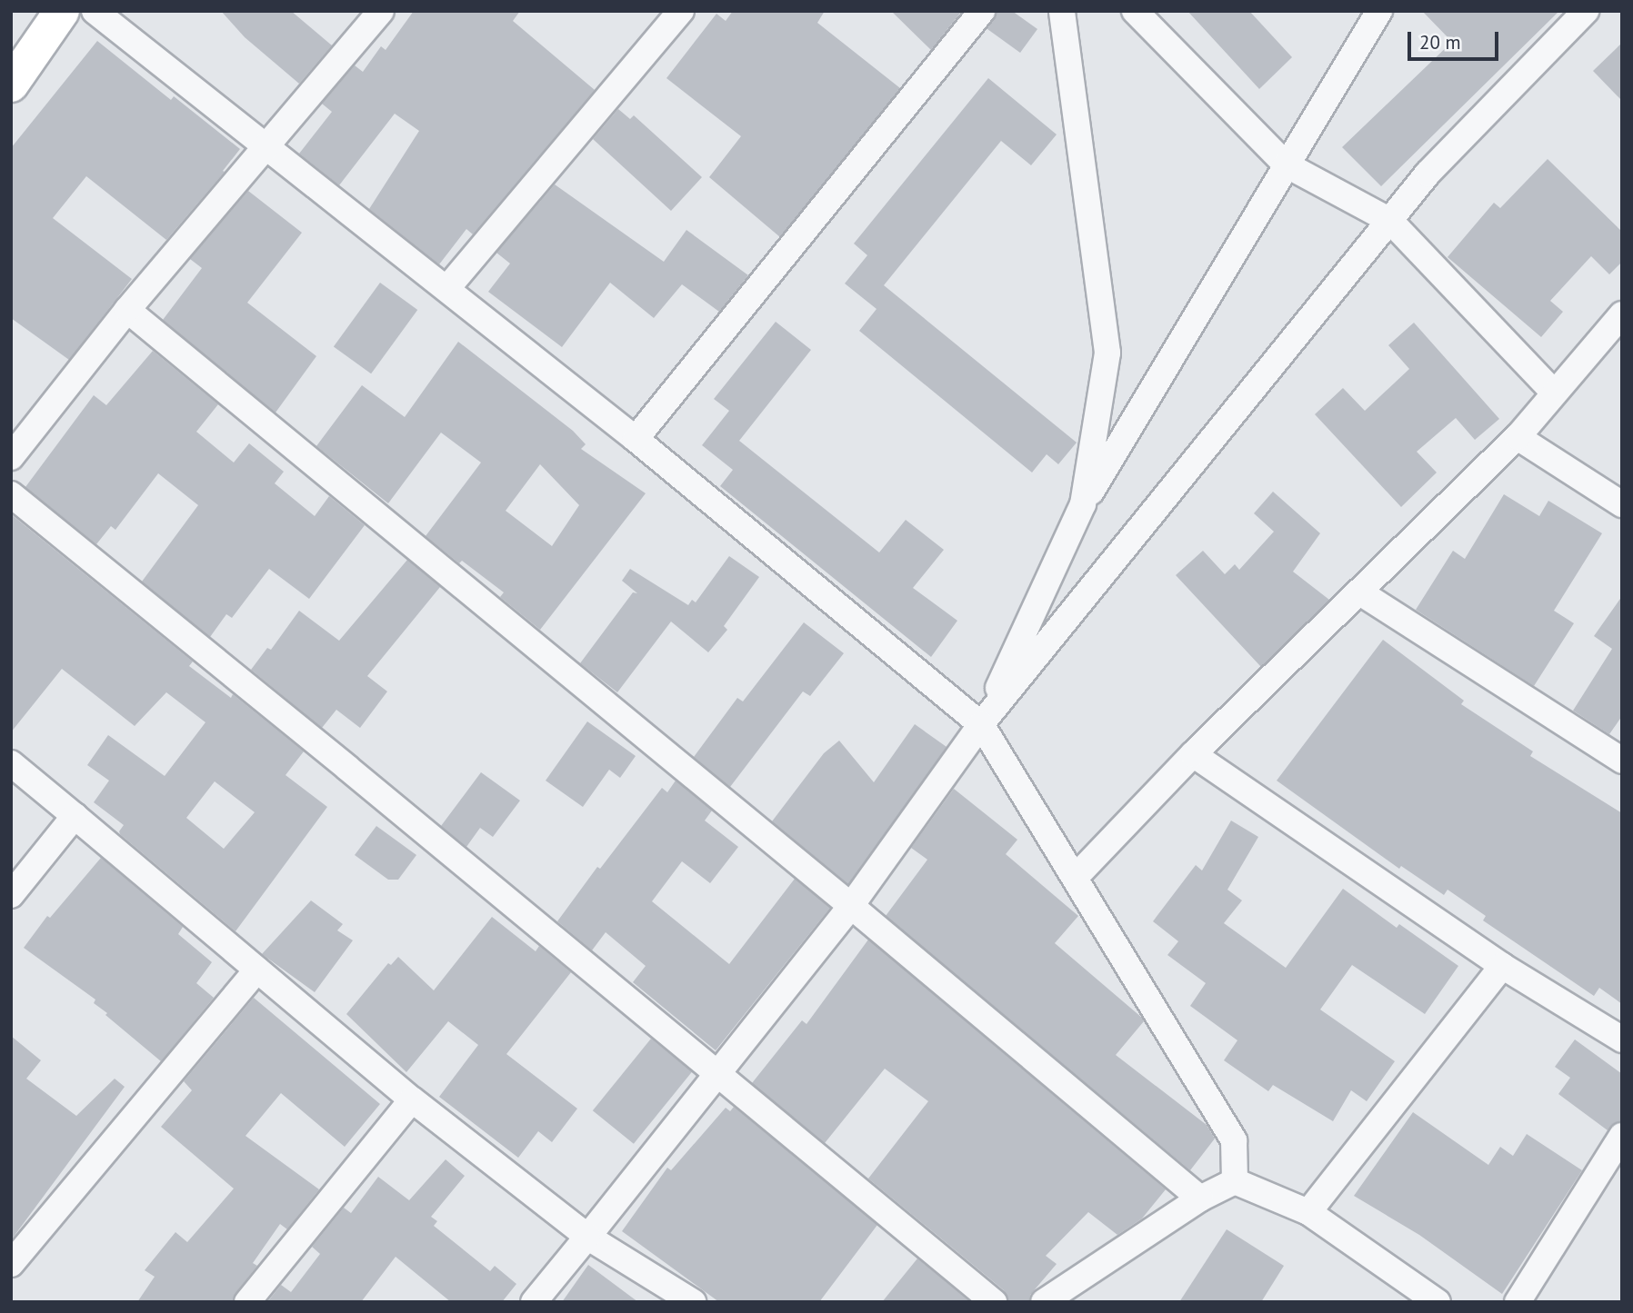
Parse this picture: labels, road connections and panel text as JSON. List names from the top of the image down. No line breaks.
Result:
{"scale_bar":"20 m"}
